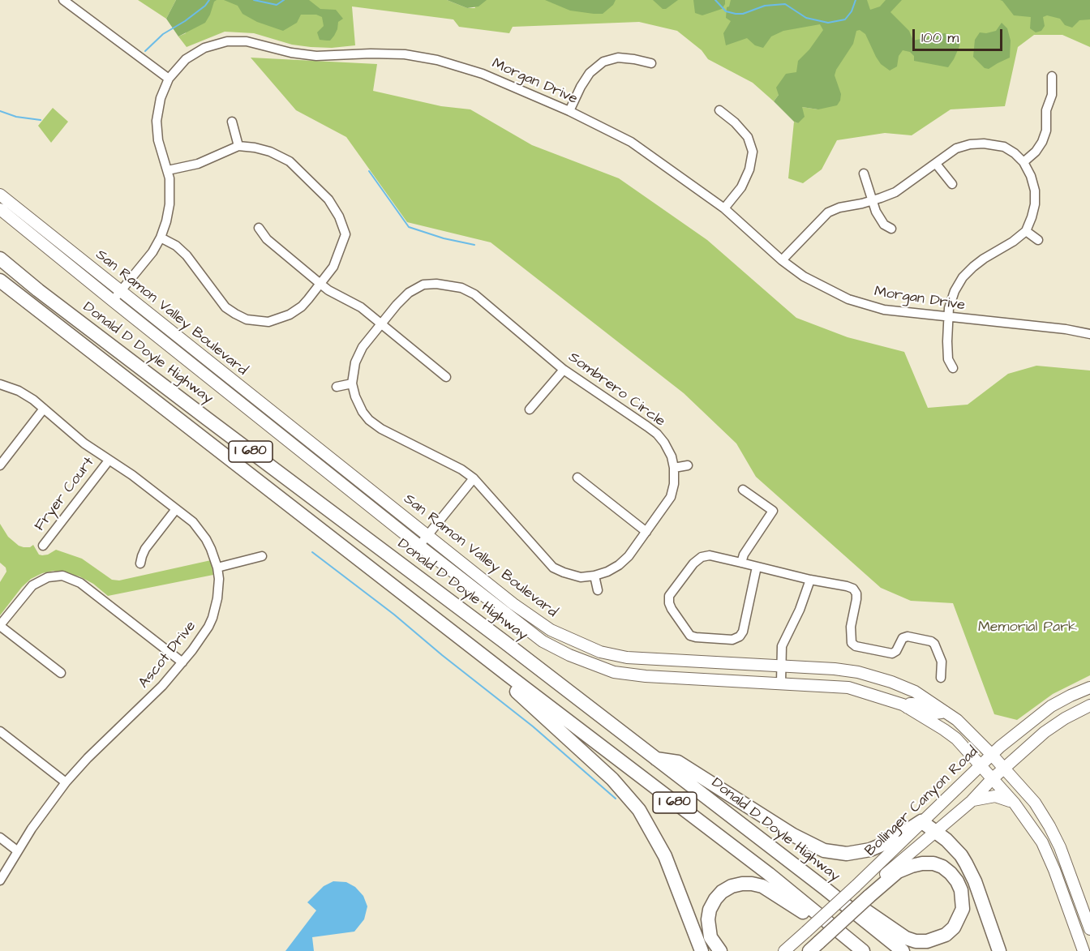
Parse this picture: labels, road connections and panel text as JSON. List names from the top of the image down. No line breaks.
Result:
{"streets":{"highway":["Donald D Doyle Highway","I 680"],"main road":["San Ramon Valley Boulevard","Bollinger Canyon Road"],"street":["Morgan Drive","Sombrero Circle","Fryer Court","Ascot Drive"]},"crossings":[["Morgan Drive","San Ramon Valley Boulevard"],["San Ramon Valley Boulevard","Bollinger Canyon Road"],["Fryer Court","Ascot Drive"]],"parks":["Memorial Park"],"scale_bar":"100 m"}
